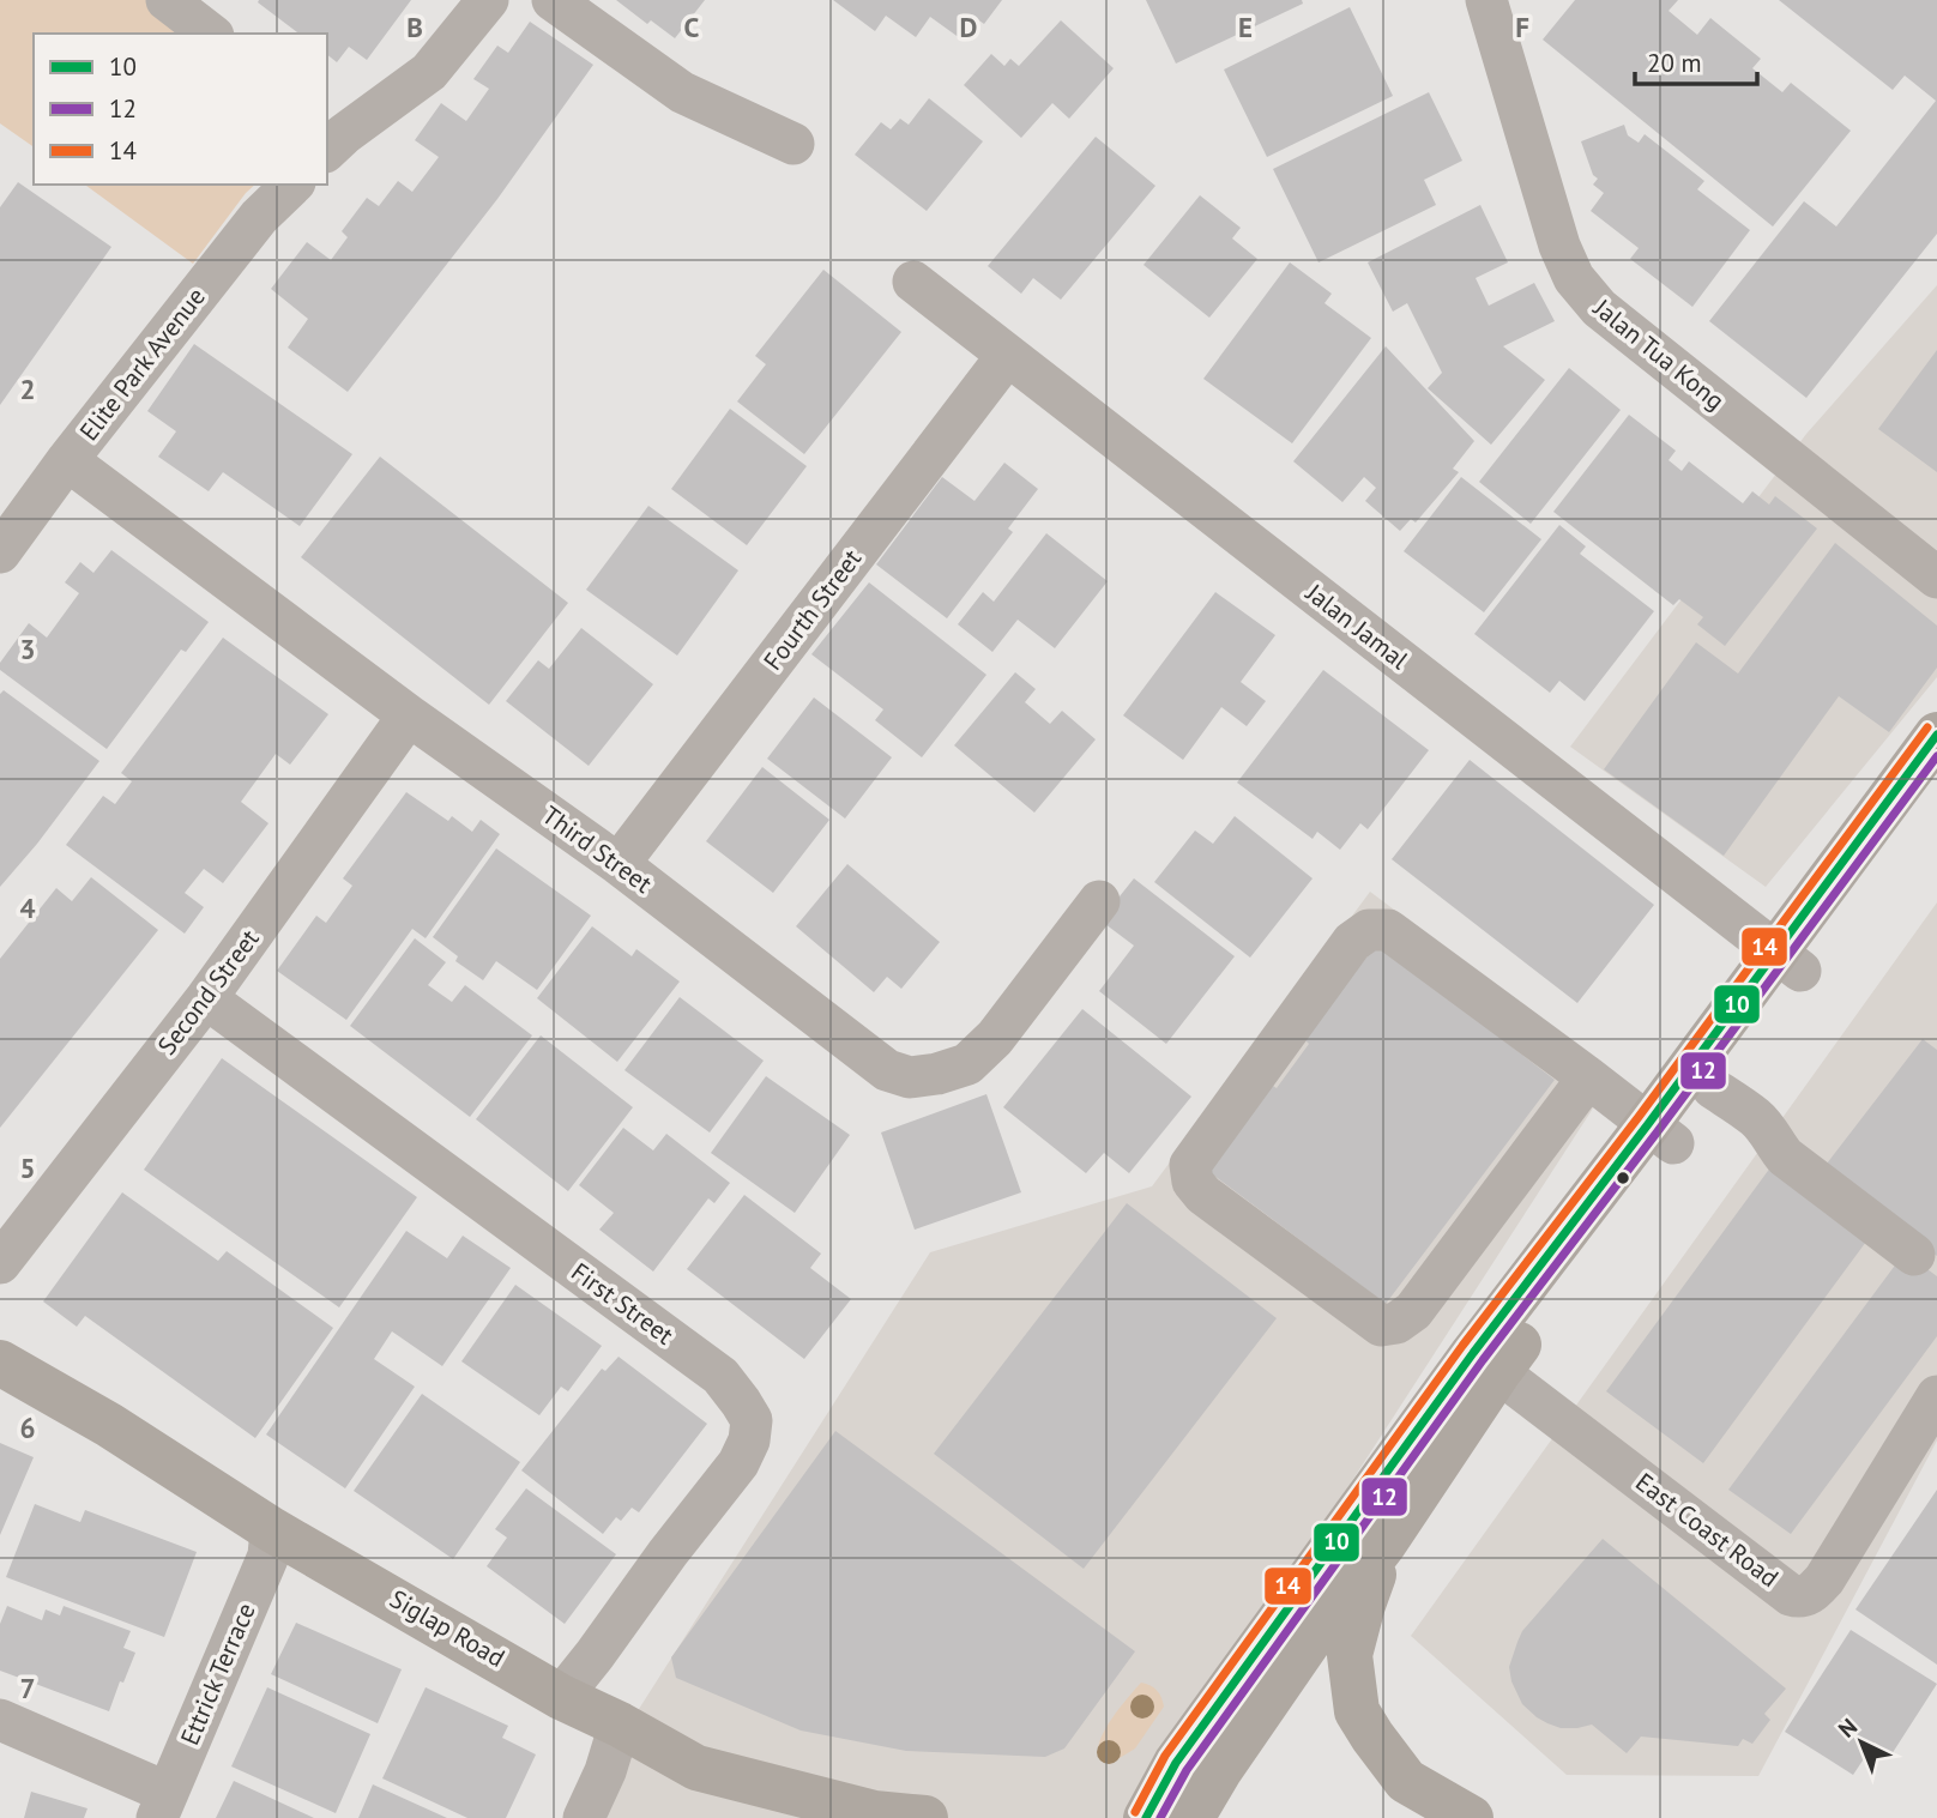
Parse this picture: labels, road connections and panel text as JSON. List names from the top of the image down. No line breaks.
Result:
{"streets":{"main road":["Siglap Road"],"street":["Jalan Tua Kong","Elite Park Avenue","Fourth Street","Jalan Jamal","Third Street","Second Street","First Street","East Coast Road","Ettrick Terrace"]},"crossings":[["Elite Park Avenue","Third Street"],["Fourth Street","Jalan Jamal"],["Fourth Street","Third Street"],["Third Street","Second Street"],["Second Street","First Street"],["First Street","Siglap Road"],["Siglap Road","Ettrick Terrace"]],"lines":["transit line 14","transit line 10","transit line 12"],"legend":["10","12","14"],"scale_bar":"20 m","north":"top left","grid":{"columns":["B","C","D","E","F"],"rows":["2","3","4","5","6","7"]}}
